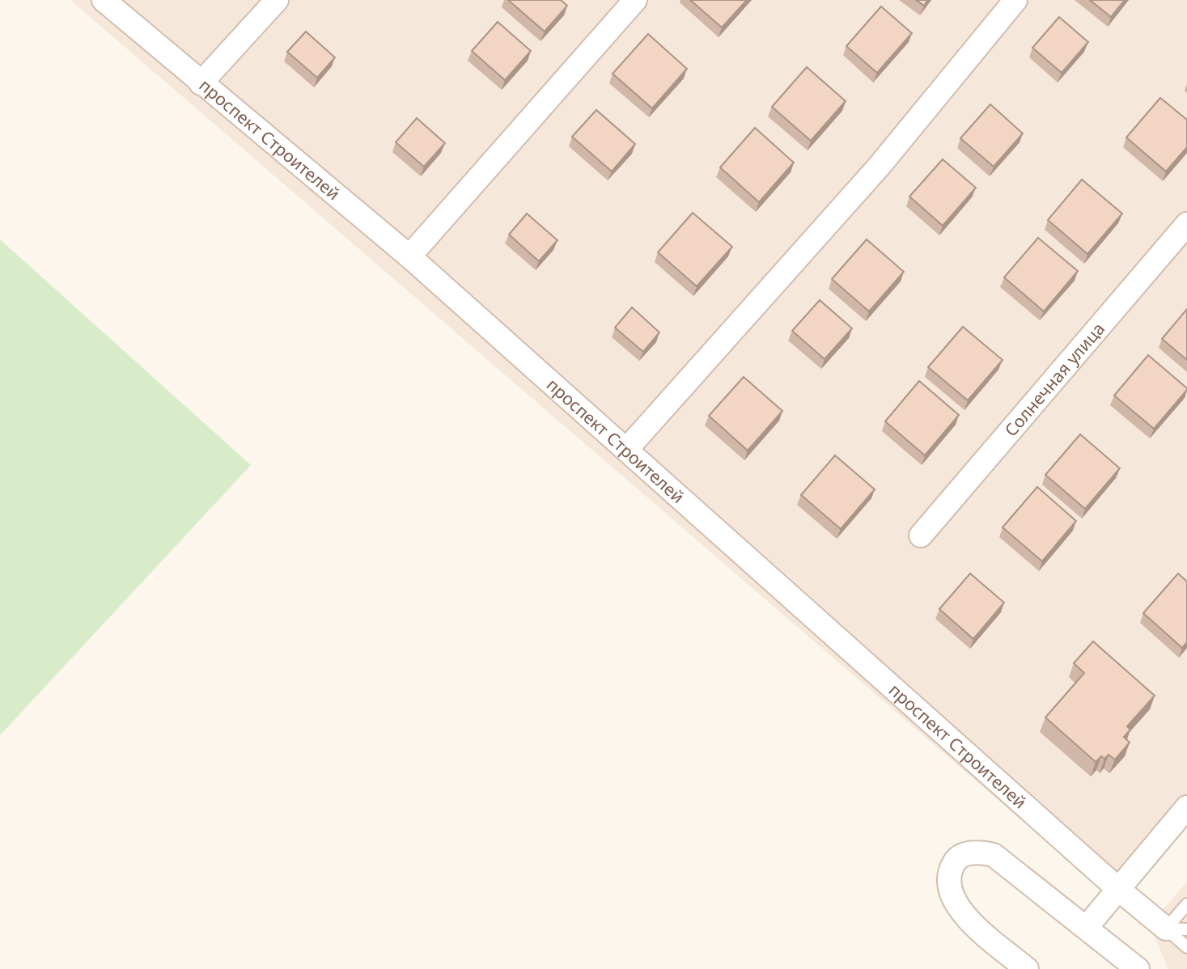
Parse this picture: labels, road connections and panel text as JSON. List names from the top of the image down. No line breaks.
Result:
{"streets":{"street":["проспект Строителей","Солнечная улица"]}}
